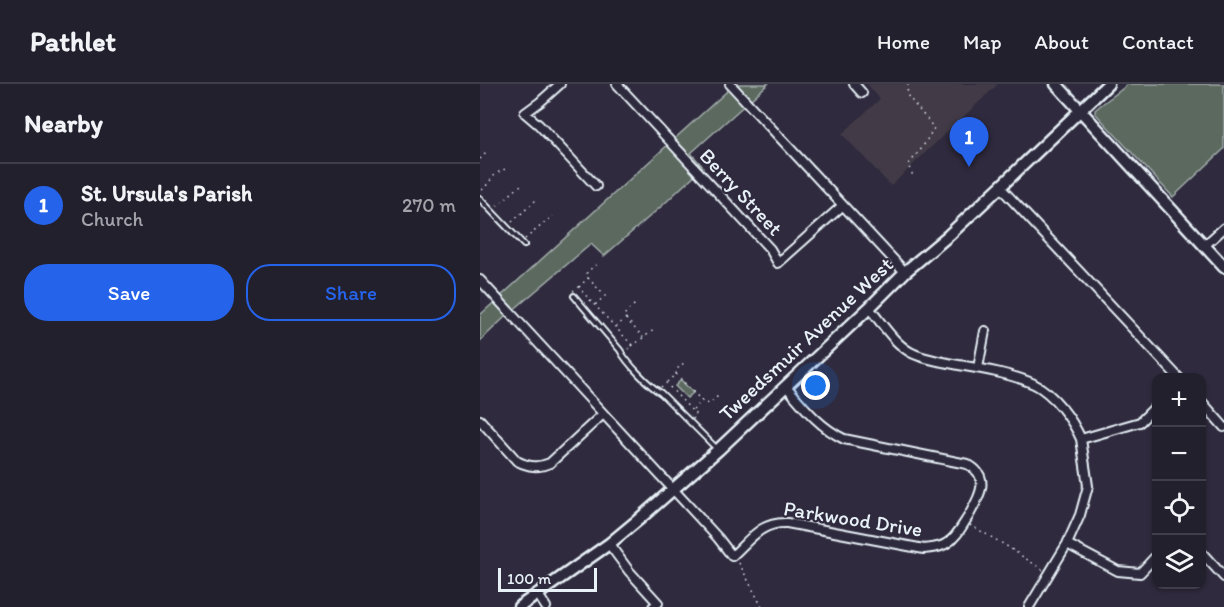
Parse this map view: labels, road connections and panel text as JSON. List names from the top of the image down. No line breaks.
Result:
{"streets":{"street":["Berry Street","Tweedsmuir Avenue West","Parkwood Drive"]},"crossings":[["Tweedsmuir Avenue West","Parkwood Drive"]],"scale_bar":"100 m","page":{"header":"Pathlet","nav":["Home","Map","About","Contact"],"heading":"Nearby","pins":"1","list":[{"mark":"1","name":"St. Ursula's Parish","note":"Church","value":"270 m"}],"buttons":["Save","Share"],"map_buttons":["+","−"],"scale":"100 m"}}
